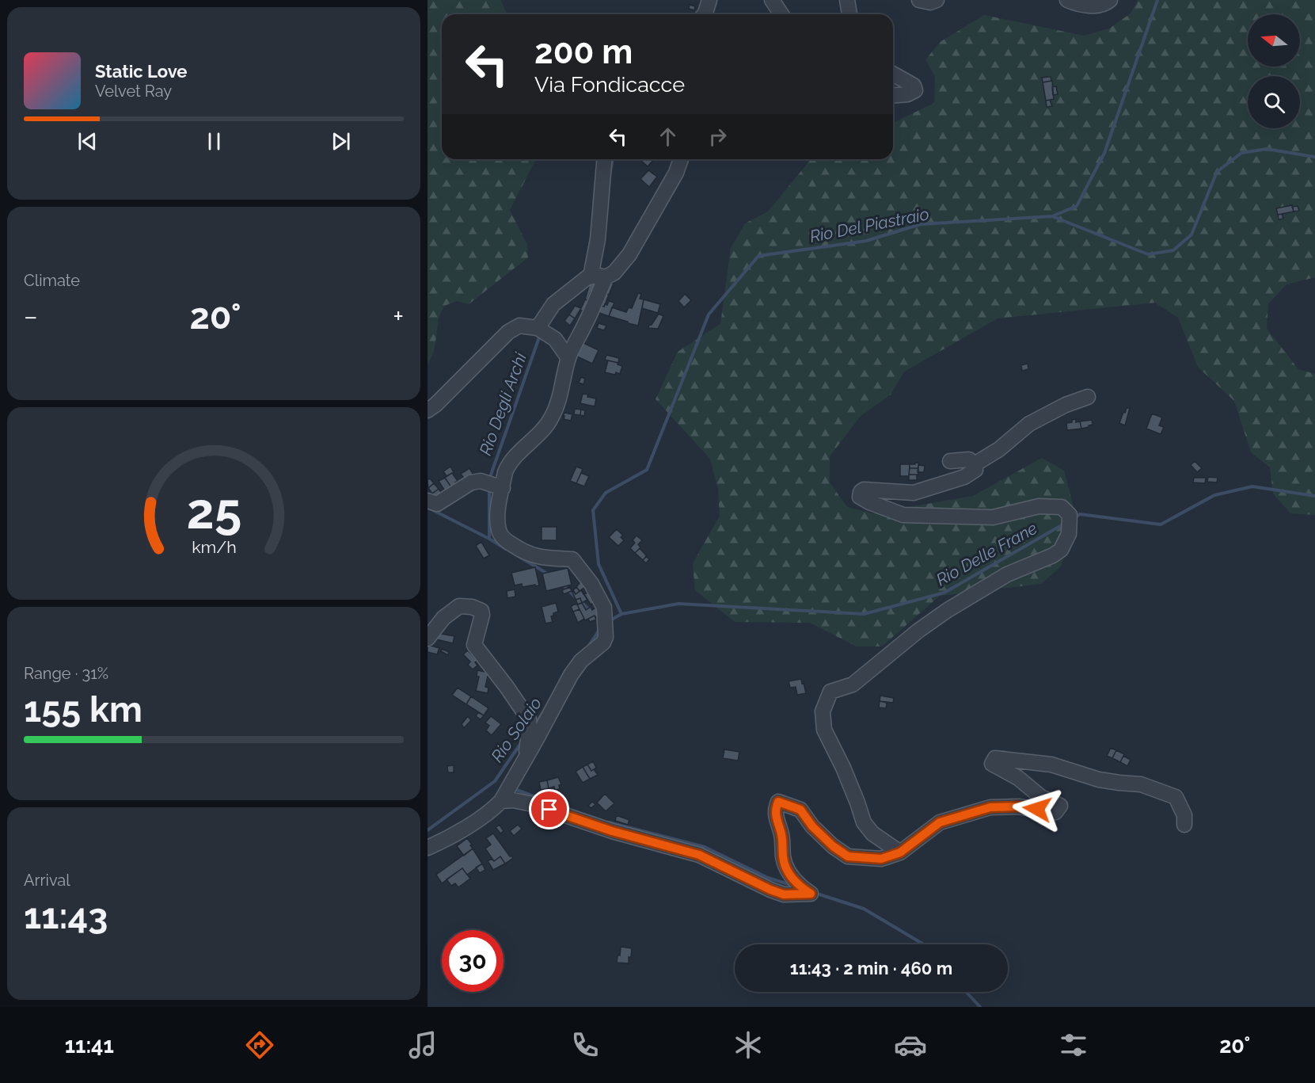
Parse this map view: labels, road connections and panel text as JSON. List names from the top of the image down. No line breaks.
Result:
{"water":["Rio Del Piastraio","Rio Degli Archi","Rio Delle Frane","Rio Solaio"],"north":"left","page":{"turn":["200 m","Via Fondicacce"],"song":["Static Love","Velvet Ray"],"tile":["Climate",["Range · 31%","155 km"],["Arrival","11:43"]],"heat":["−","20°","+"],"limit":"30","trip":"11:43 · 2 min · 460 m","tabs":["11:41","20°"],"gauge":["25","km/h"]}}
